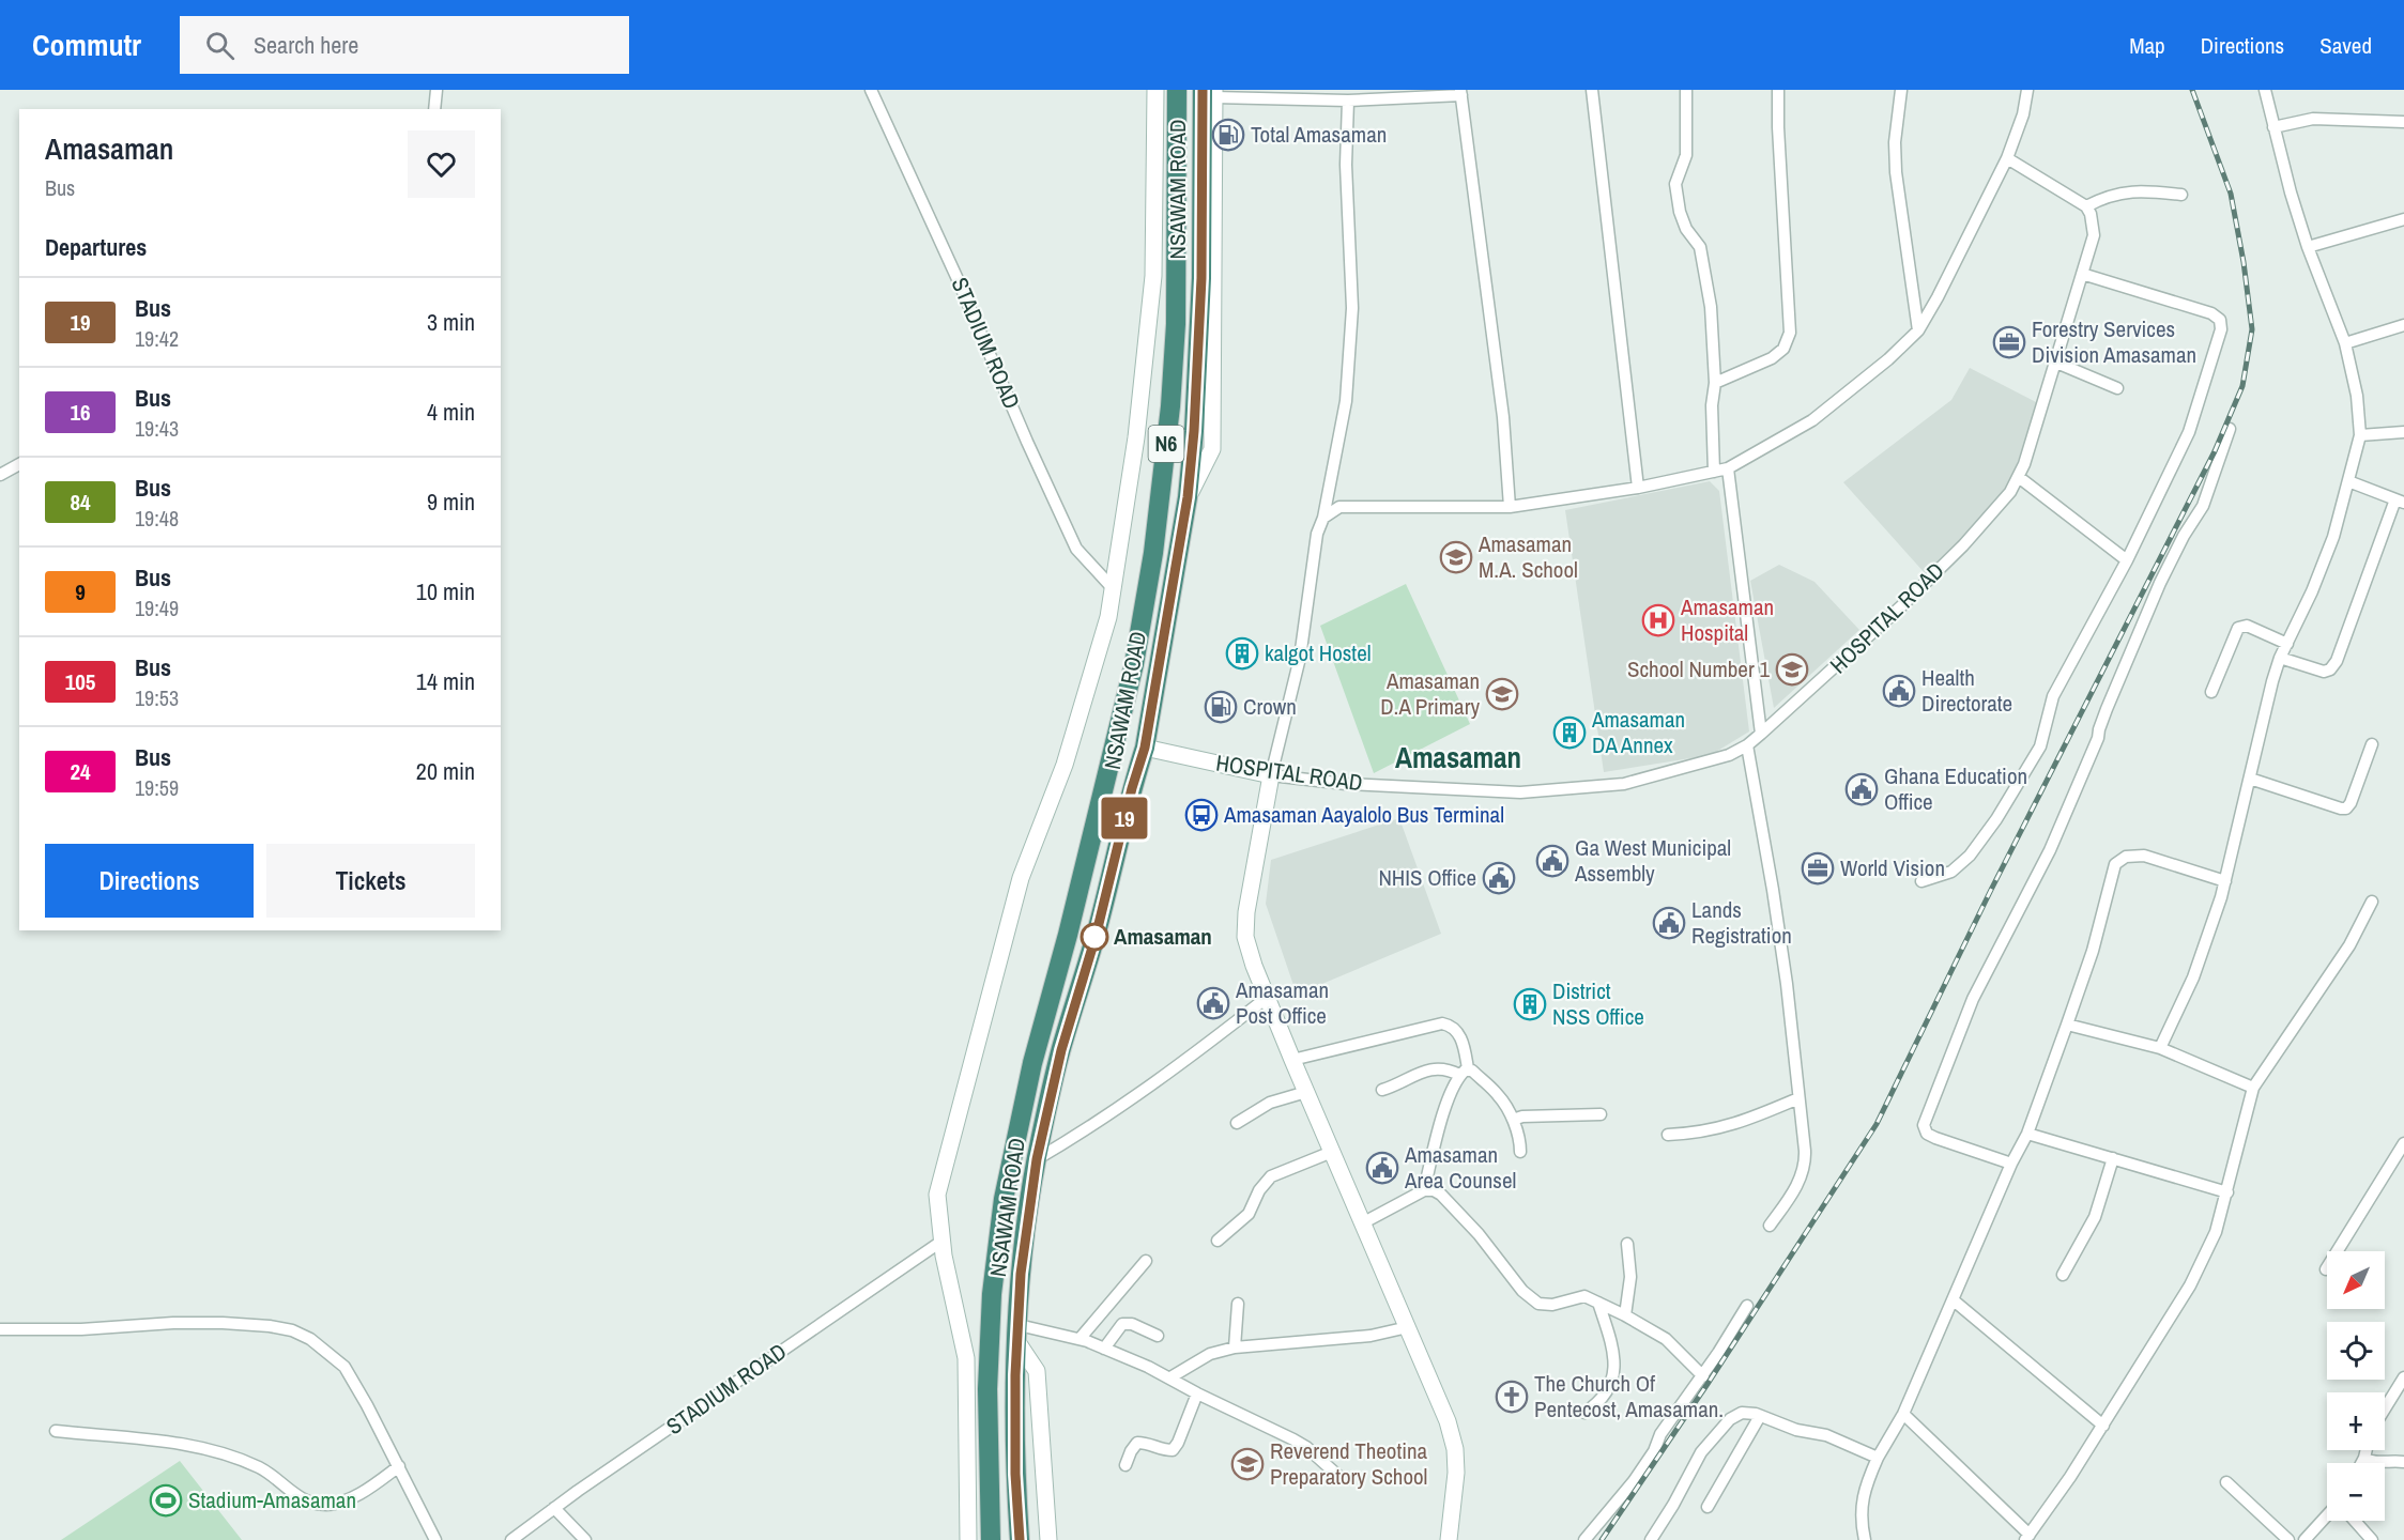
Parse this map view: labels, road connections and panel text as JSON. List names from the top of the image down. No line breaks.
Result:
{"streets":{"highway":["NSAWAM ROAD","N6"],"main road":["HOSPITAL ROAD"],"street":["STADIUM ROAD"]},"crossings":[["NSAWAM ROAD","HOSPITAL ROAD"]],"districts":["Amasaman"],"places":{"fuel station":["Total Amasaman","Crown"],"office":["Forestry Services Division Amasaman","World Vision"],"school or university":["Amasaman M.A. School","School Number 1","Amasaman D.A Primary","Reverend Theotina Preparatory School"],"hospital":["Amasaman Hospital"],"building":["kalgot Hostel","Amasaman DA Annex","District NSS Office"],"public building":["Health Directorate","Ghana Education Office","Ga West Municipal Assembly","NHIS Office","Lands Registration","Amasaman Post Office","Amasaman Area Counsel"],"bus stop":["Amasaman Aayalolo Bus Terminal"],"other":["Amasaman"],"church":["The Church Of Pentecost, Amasaman."],"sports":["Stadium-Amasaman"]},"lines":["bus line 19"],"north":"bottom left","page":{"header":"Commutr","search":"Search here","nav":["Map","Directions","Saved"],"on_map":"19","heading":[["Amasaman","Bus"],"Departures"],"list":[{"mark":"19","name":"Bus","note":"19:42","value":"3 min"},{"mark":"16","name":"Bus","note":"19:43","value":"4 min"},{"mark":"84","name":"Bus","note":"19:48","value":"9 min"},{"mark":"9","name":"Bus","note":"19:49","value":"10 min"},{"mark":"105","name":"Bus","note":"19:53","value":"14 min"},{"mark":"24","name":"Bus","note":"19:59","value":"20 min"}],"buttons":["Directions","Tickets"],"map_buttons":["+","−"]}}
